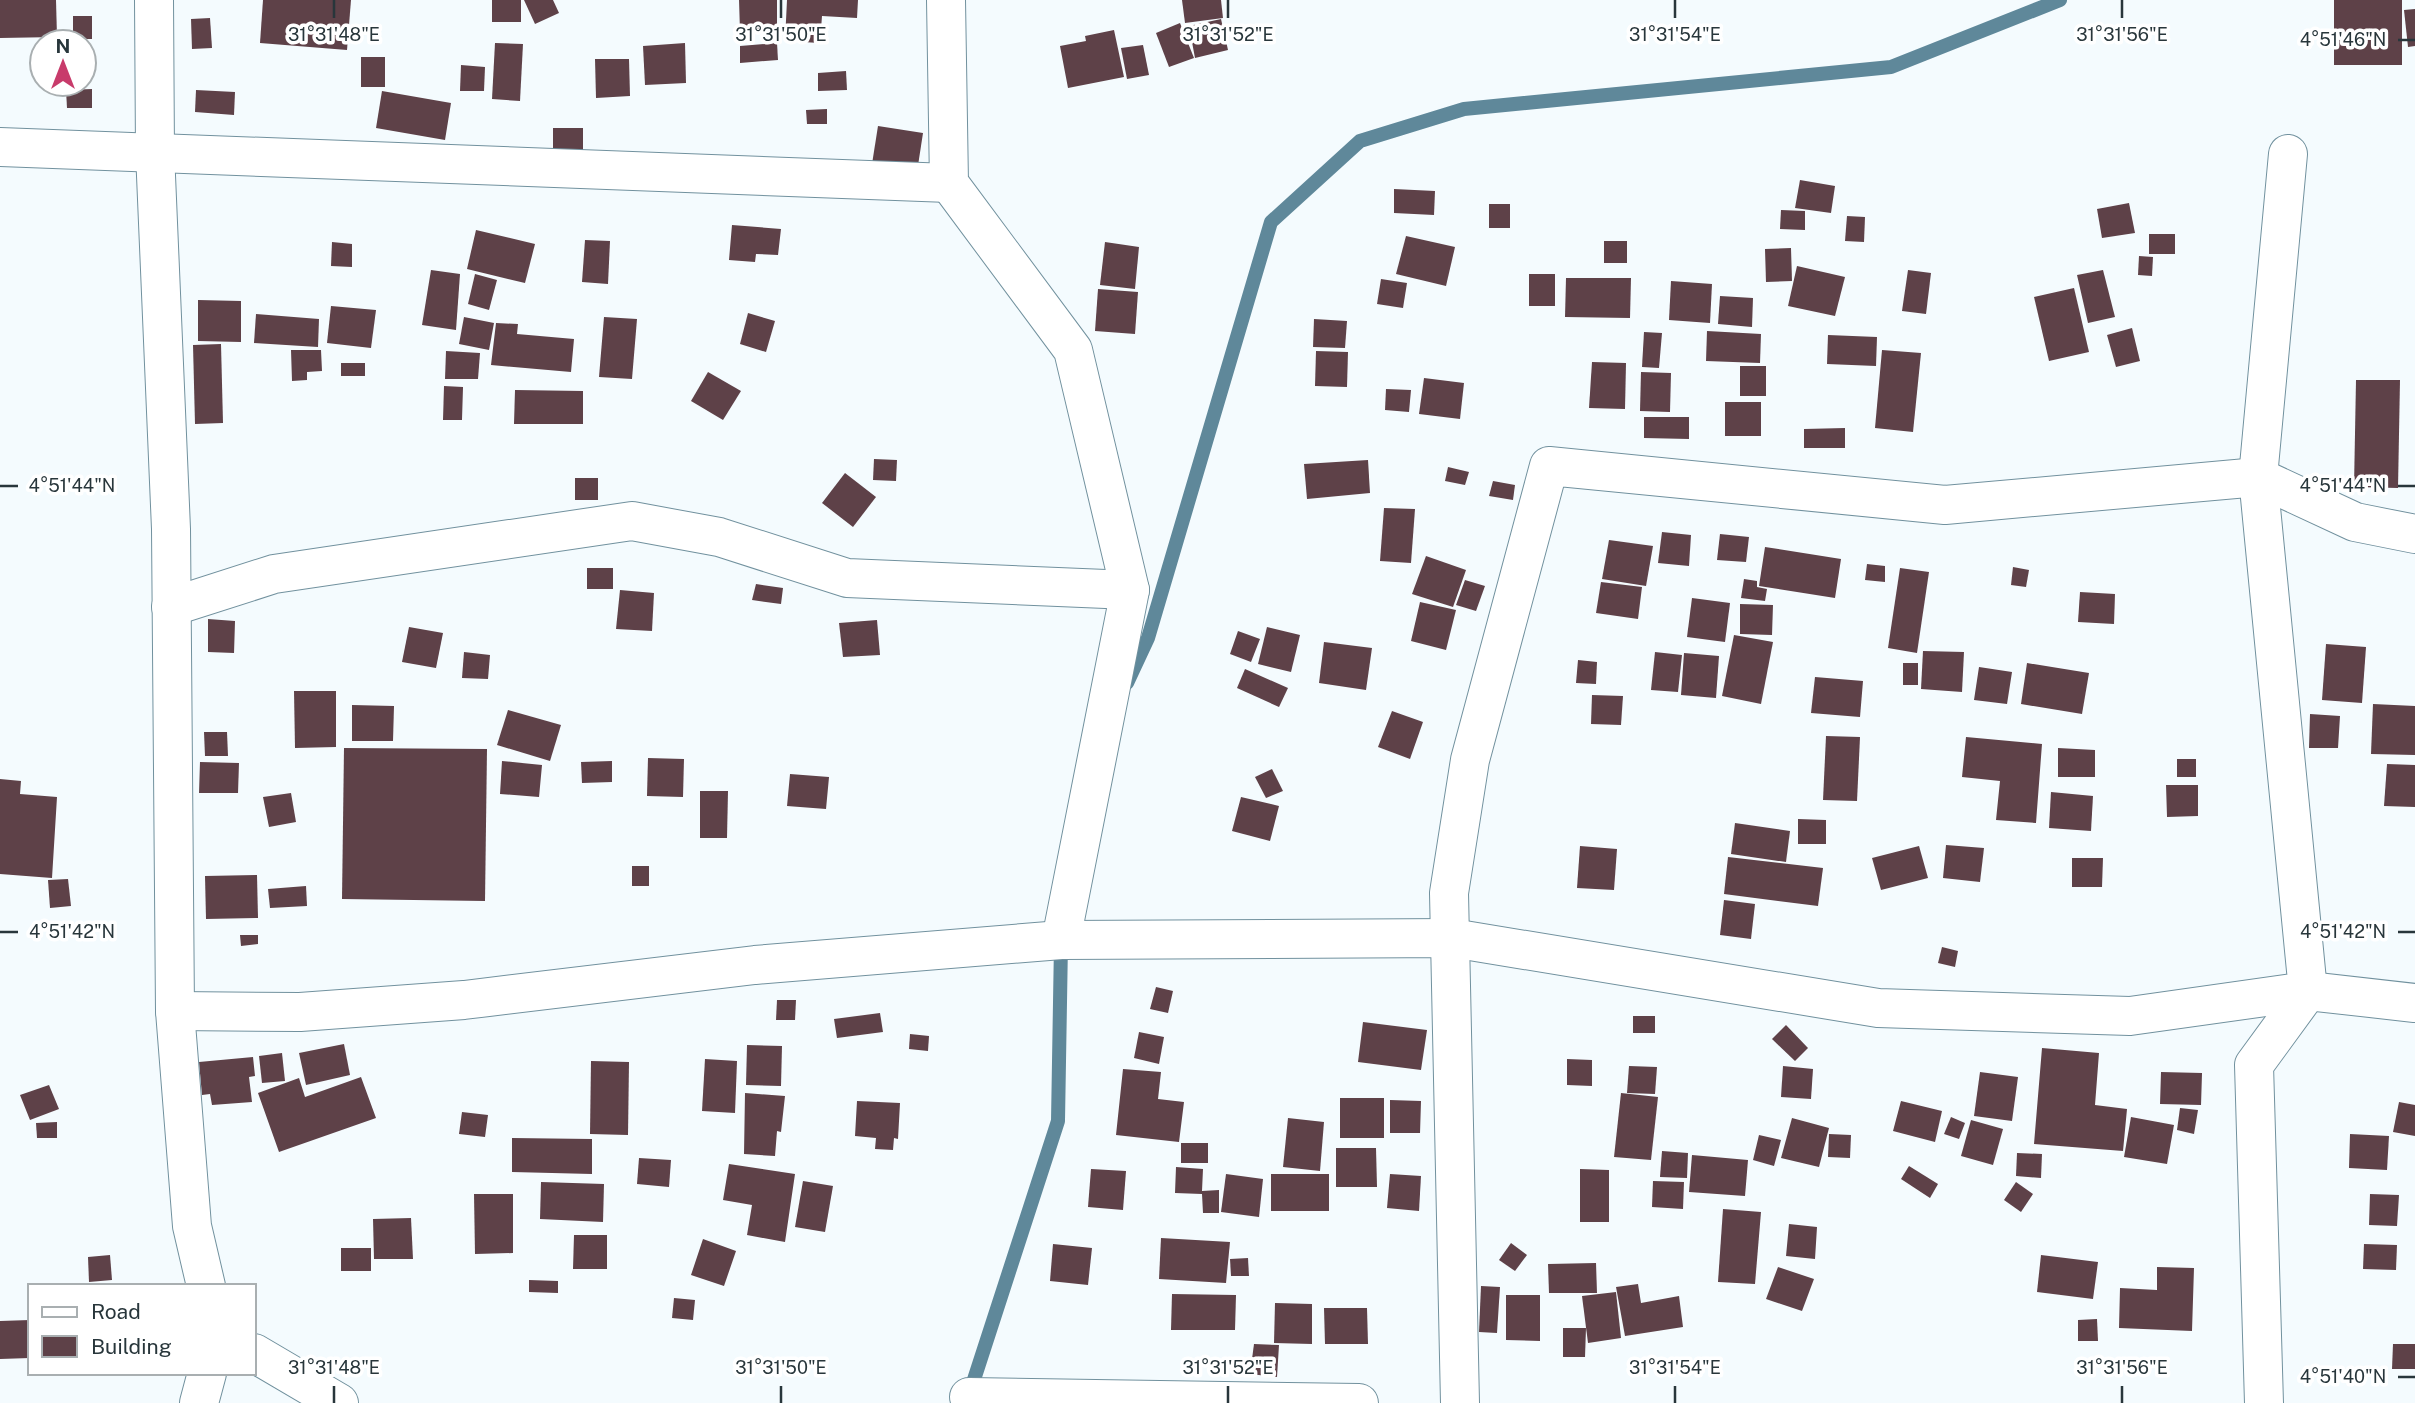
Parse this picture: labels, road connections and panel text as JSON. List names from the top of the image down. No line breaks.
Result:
{"legend":["Road","Building"],"north":"top","coordinates":["31°31'48\"E","31°31'50\"E","31°31'52\"E","31°31'54\"E","31°31'56\"E","4°51'46\"N","4°51'44\"N","4°51'42\"N","4°51'40\"N"]}
